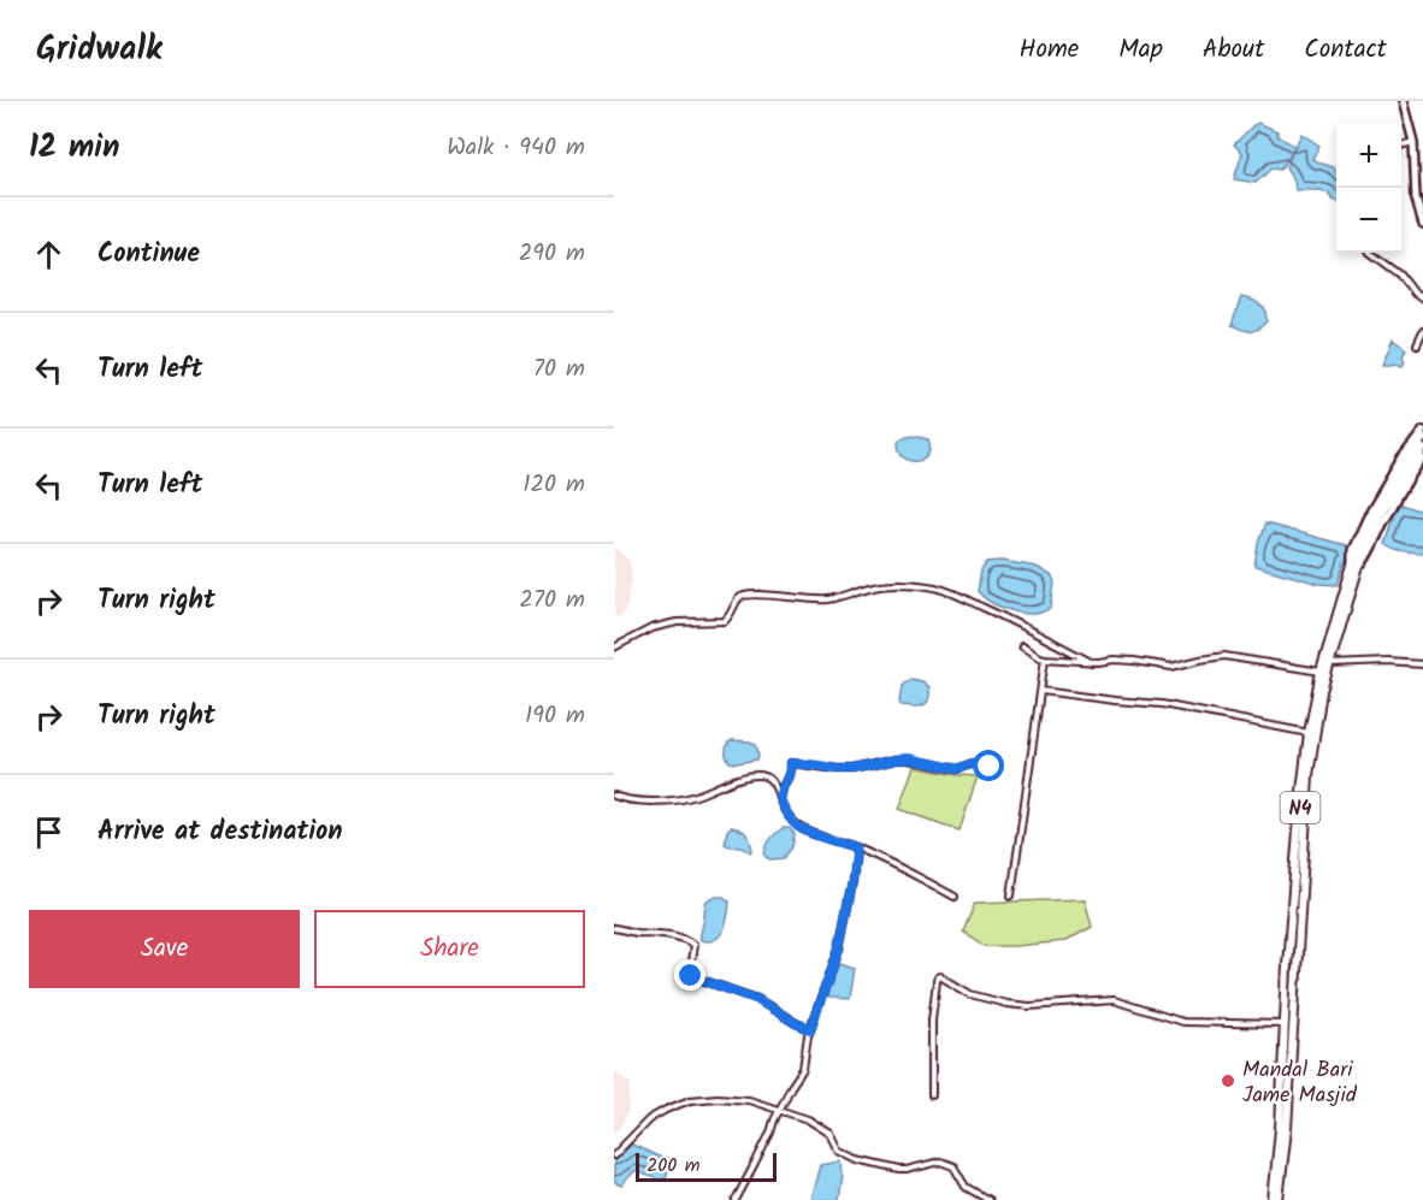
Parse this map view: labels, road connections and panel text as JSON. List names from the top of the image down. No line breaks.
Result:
{"streets":{"highway":["N4"]},"places":["Mandal Bari Jame Masjid"],"scale_bar":"200 m","page":{"header":"Gridwalk","nav":["Home","Map","About","Contact"],"heading":["12 min","Walk · 940 m"],"map_buttons":["+","−"],"list":[["Continue","290 m"],["Turn left","70 m"],["Turn left","120 m"],["Turn right","270 m"],["Turn right","190 m"],"Arrive at destination"],"buttons":["Save","Share"],"scale":"200 m"}}
